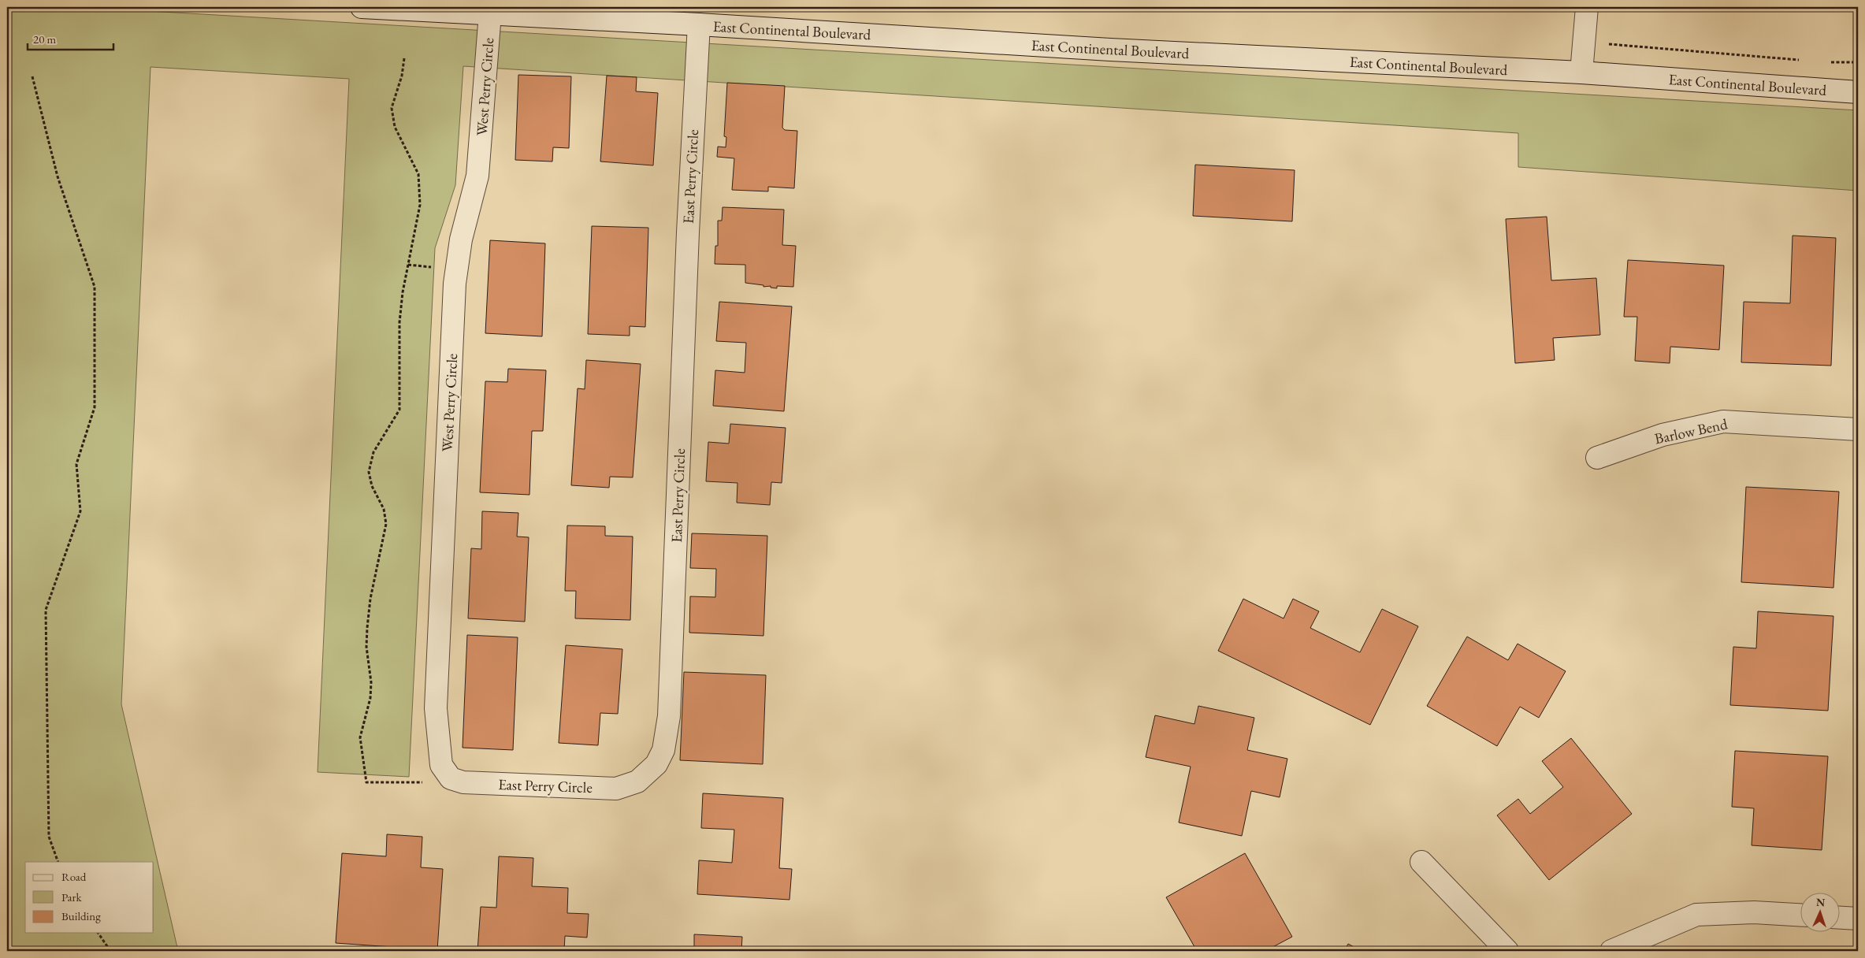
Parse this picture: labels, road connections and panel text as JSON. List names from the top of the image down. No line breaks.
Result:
{"streets":{"street":["East Continental Boulevard","West Perry Circle","East Perry Circle","Barlow Bend"]},"crossings":[["East Continental Boulevard","West Perry Circle"],["East Continental Boulevard","East Perry Circle"],["West Perry Circle","East Perry Circle"]],"legend":["Road","Park","Building"],"scale_bar":"20 m","north":"top"}
